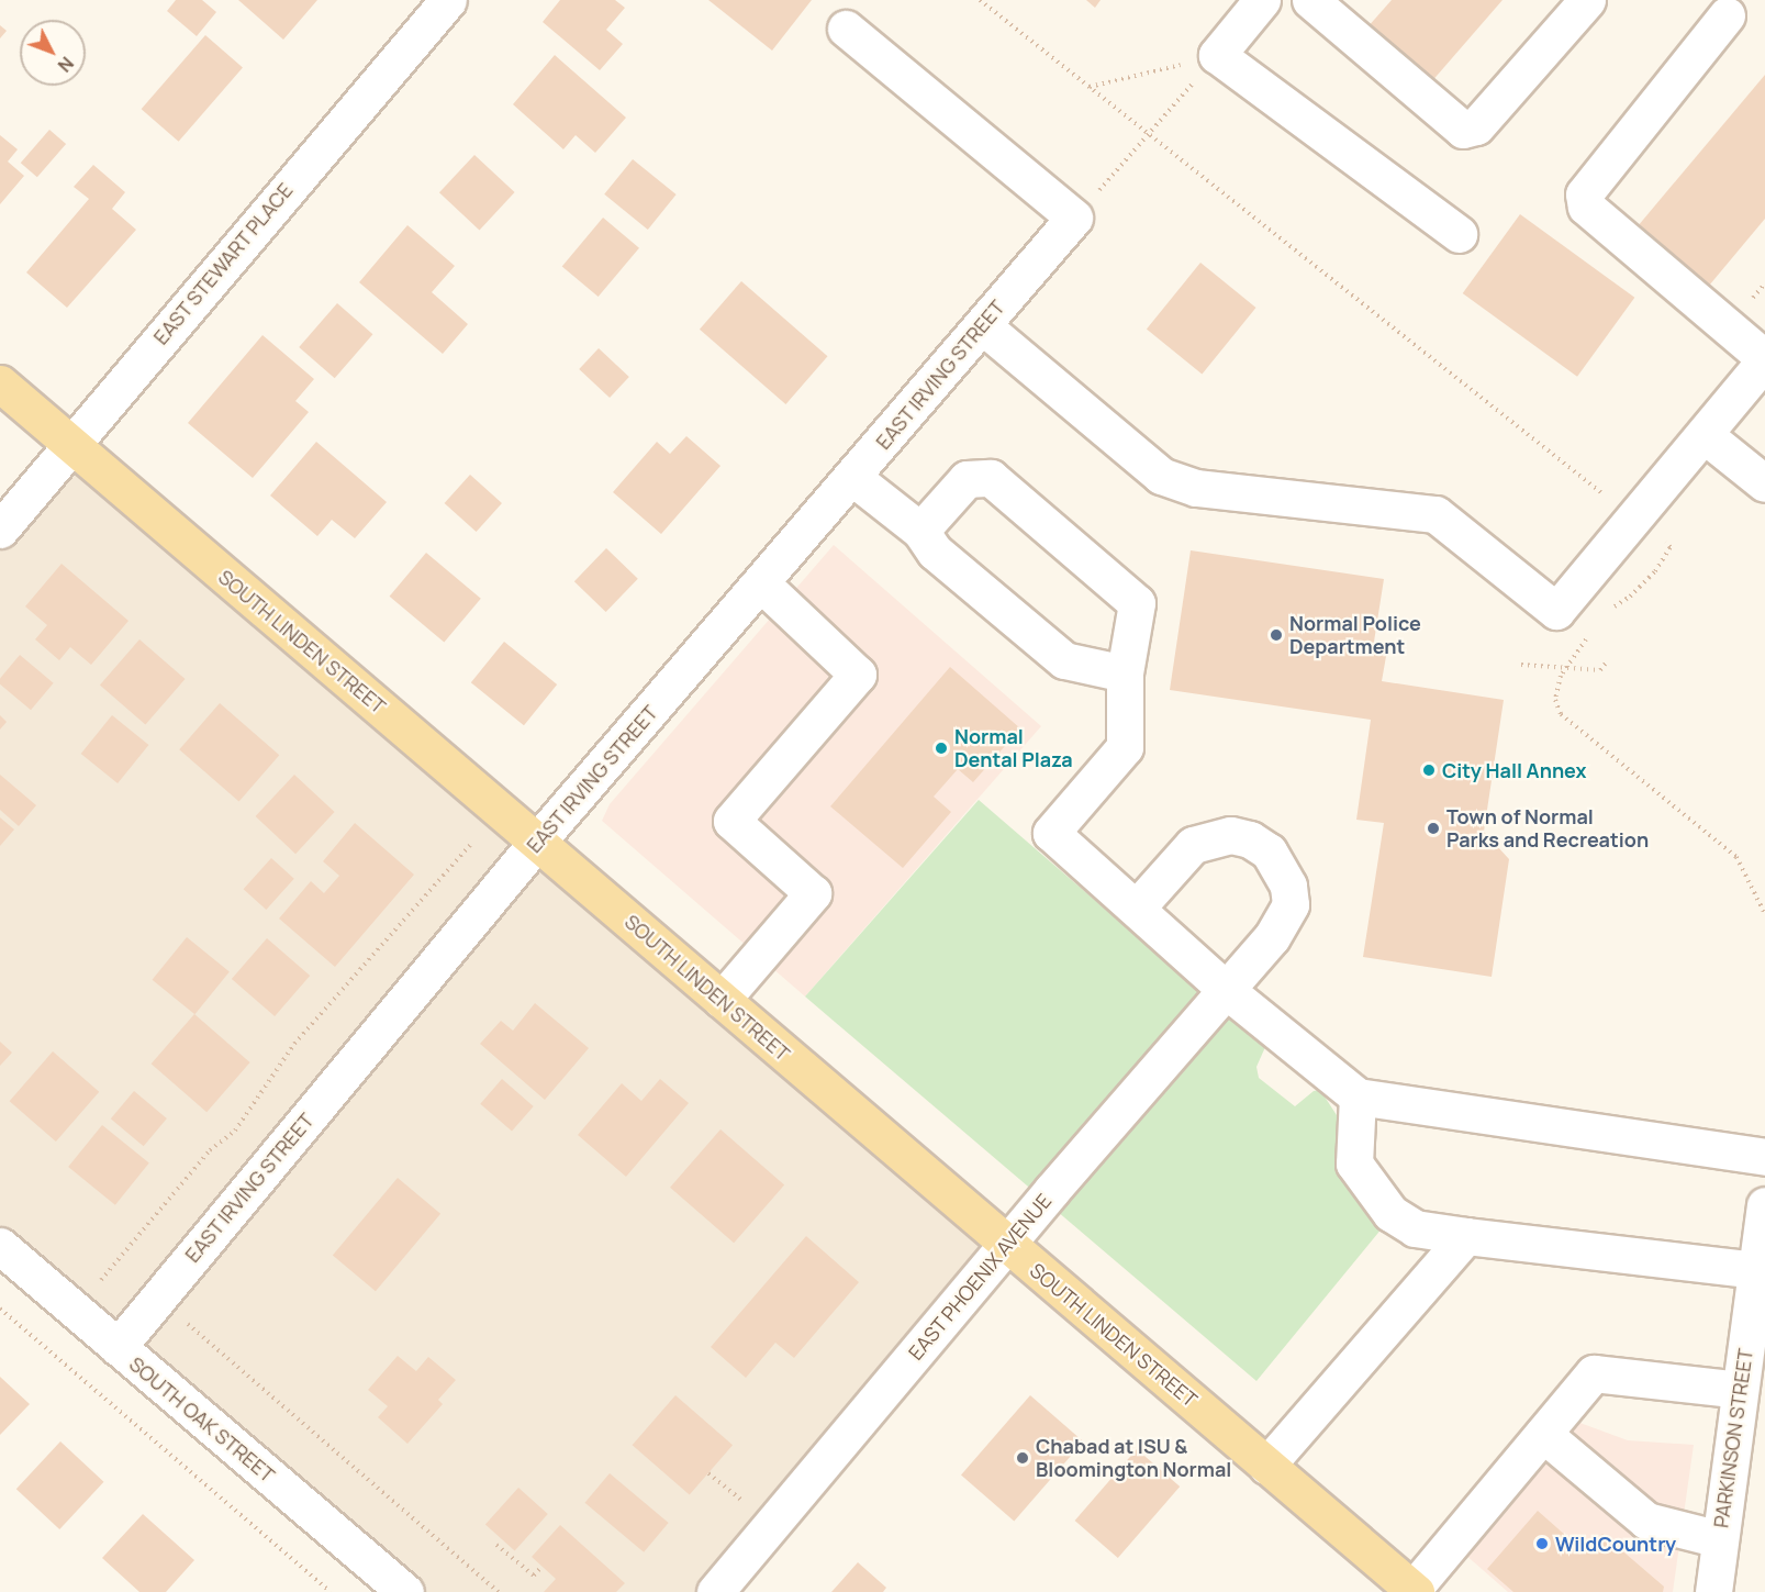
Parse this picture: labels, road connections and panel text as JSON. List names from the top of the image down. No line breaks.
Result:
{"streets":{"main road":["SOUTH LINDEN STREET"],"street":["EAST STEWART PLACE","EAST IRVING STREET","EAST PHOENIX AVENUE","SOUTH OAK STREET","PARKINSON STREET"]},"crossings":[["EAST STEWART PLACE","SOUTH LINDEN STREET"],["EAST IRVING STREET","SOUTH LINDEN STREET"],["EAST IRVING STREET","SOUTH OAK STREET"],["SOUTH LINDEN STREET","EAST PHOENIX AVENUE"]],"places":["Normal Police Department","Normal Dental Plaza","City Hall Annex","Town of Normal Parks and Recreation","Chabad at ISU & Bloomington Normal","WildCountry"],"north":"bottom right"}
